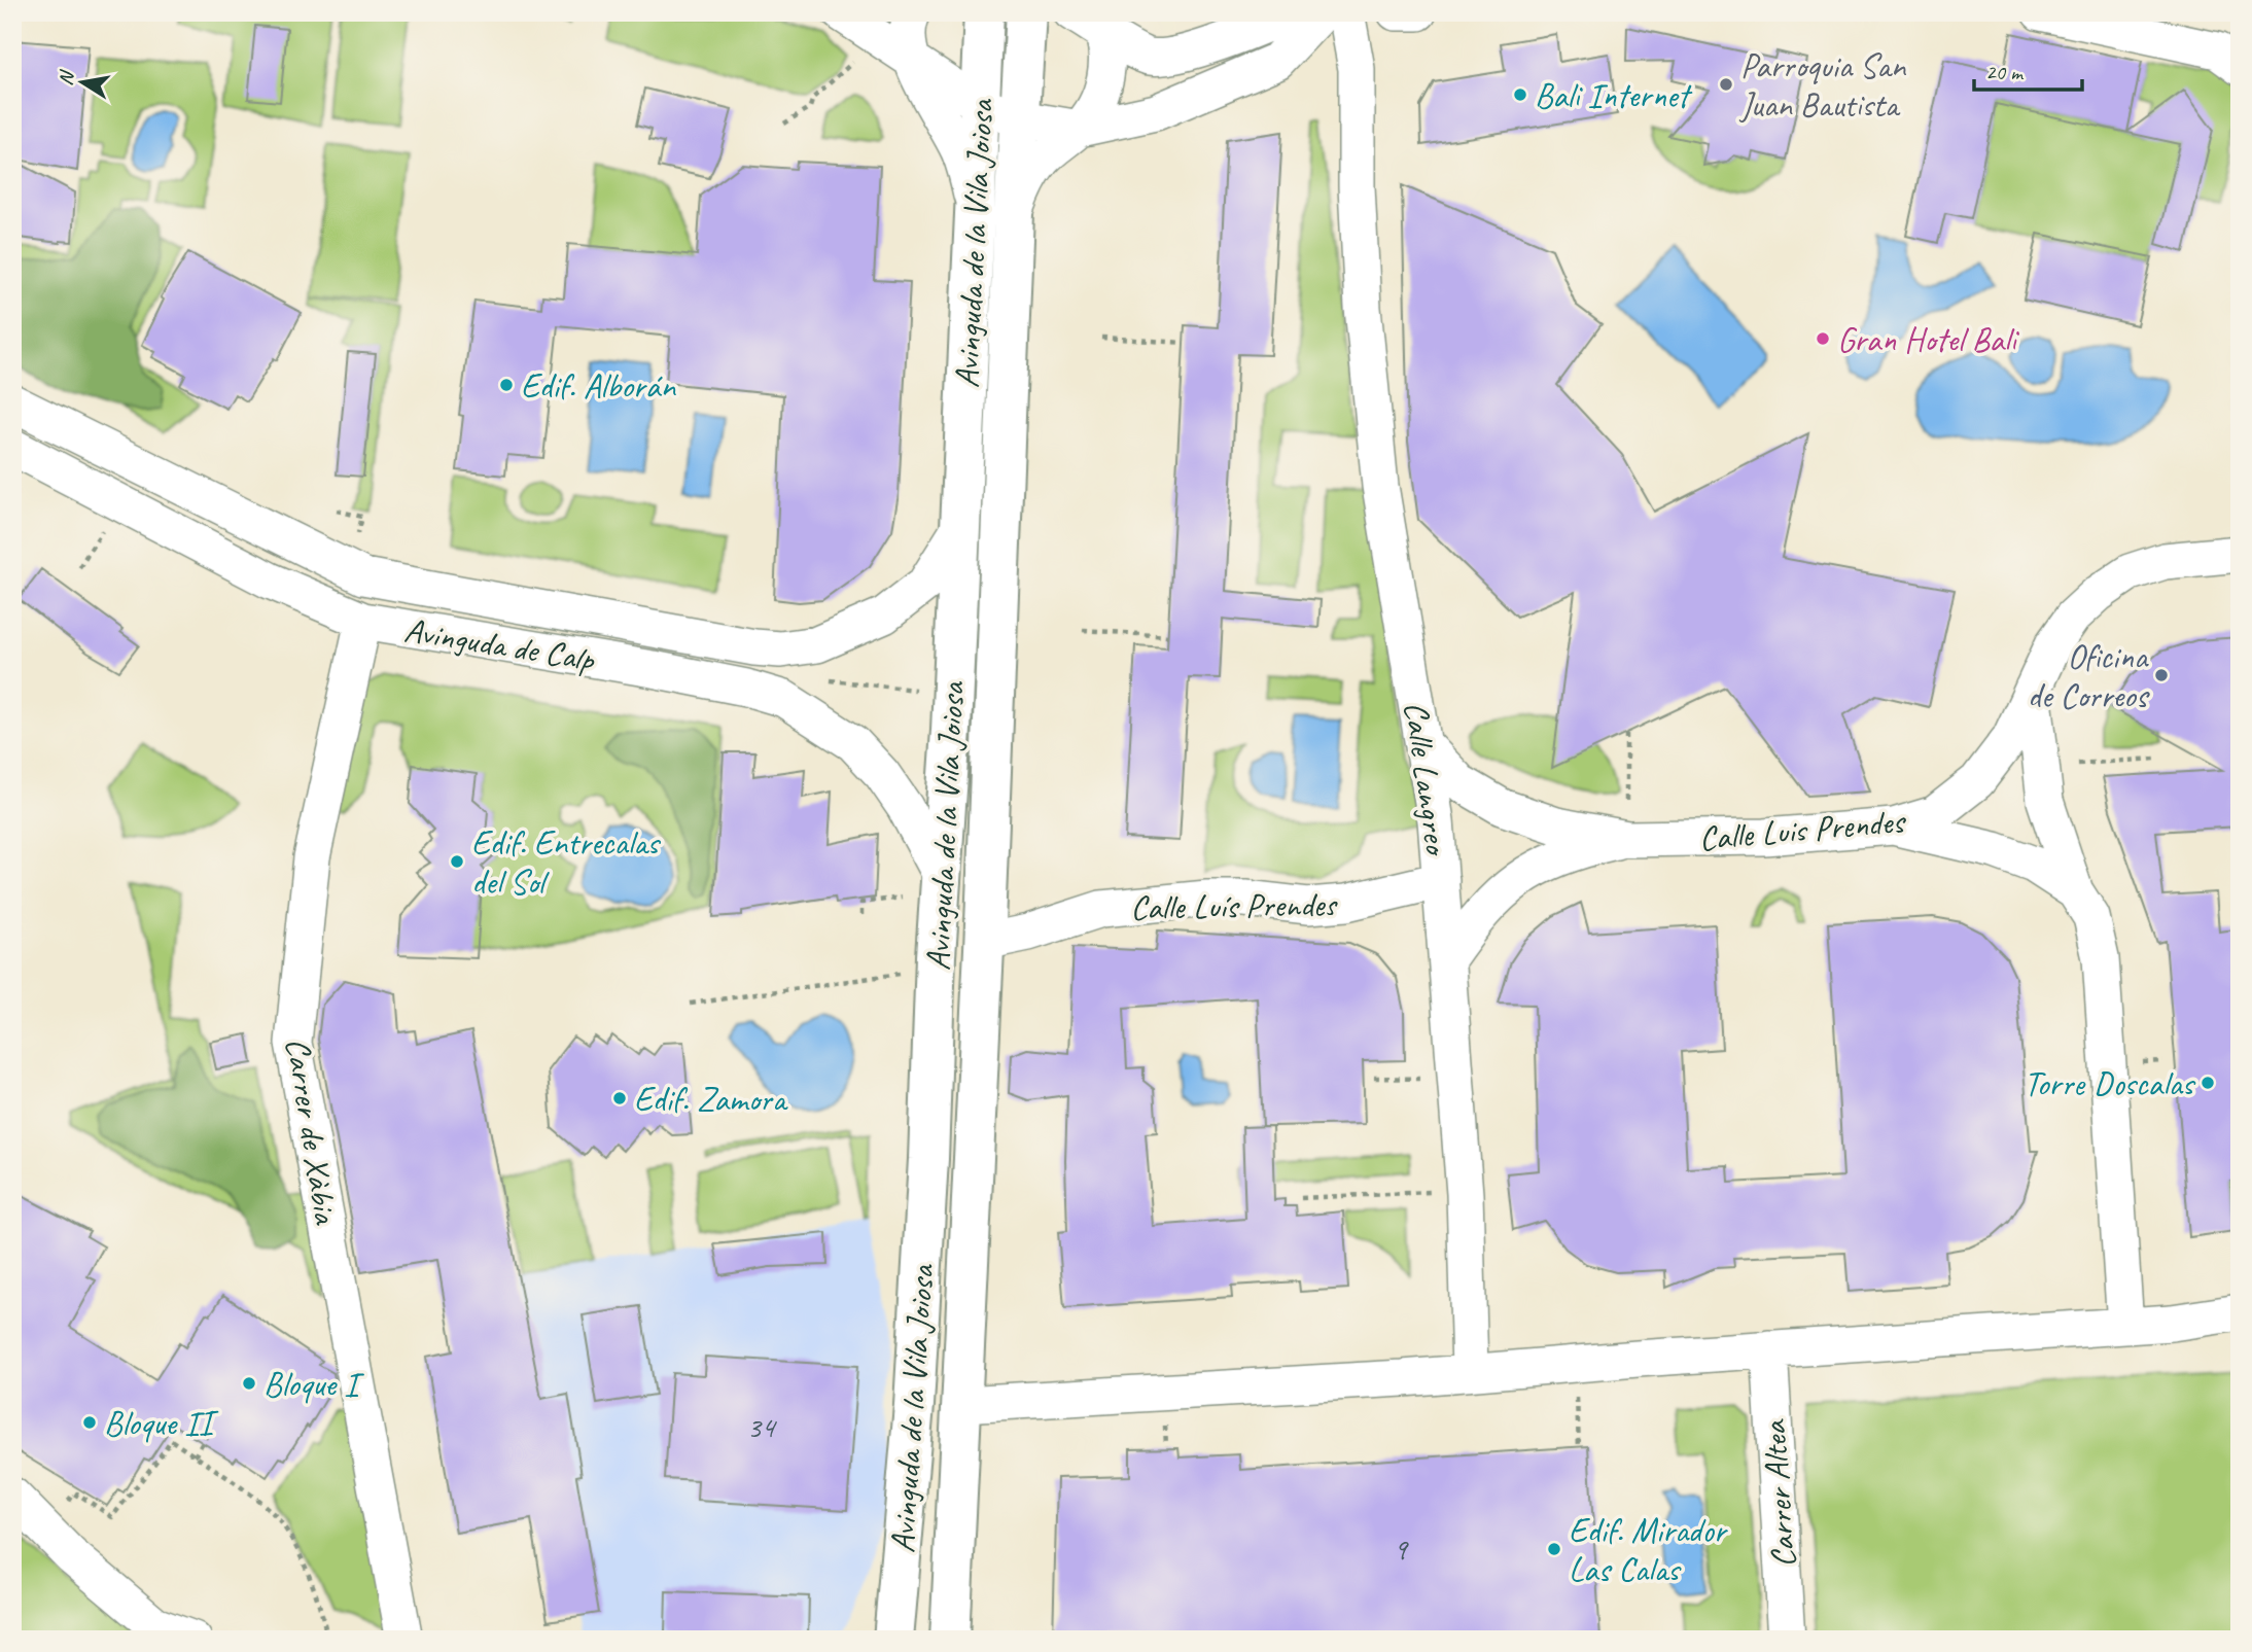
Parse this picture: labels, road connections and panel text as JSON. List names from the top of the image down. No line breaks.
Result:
{"streets":{"main road":["Avinguda de la Vila Joiosa"],"street":["Avinguda de Calp","Calle Langreo","Calle Luis Prendes","Calle Luís Prendes","Carrer de Xàbia","Carrer Altea"]},"crossings":[["Avinguda de la Vila Joiosa","Avinguda de Calp"],["Avinguda de la Vila Joiosa","Calle Luís Prendes"],["Avinguda de Calp","Carrer de Xàbia"],["Calle Langreo","Calle Luís Prendes"]],"places":["Parroquia San Juan Bautista","Bali Internet","Gran Hotel Bali","Edif. Alborán","Oficina de Correos","Edif. Entrecalas del Sol","Torre Doscalas","Edif. Zamora","Bloque I","Bloque II","Edif. Mirador Las Calas"],"house_numbers":["34","9"],"scale_bar":"20 m","north":"left"}
